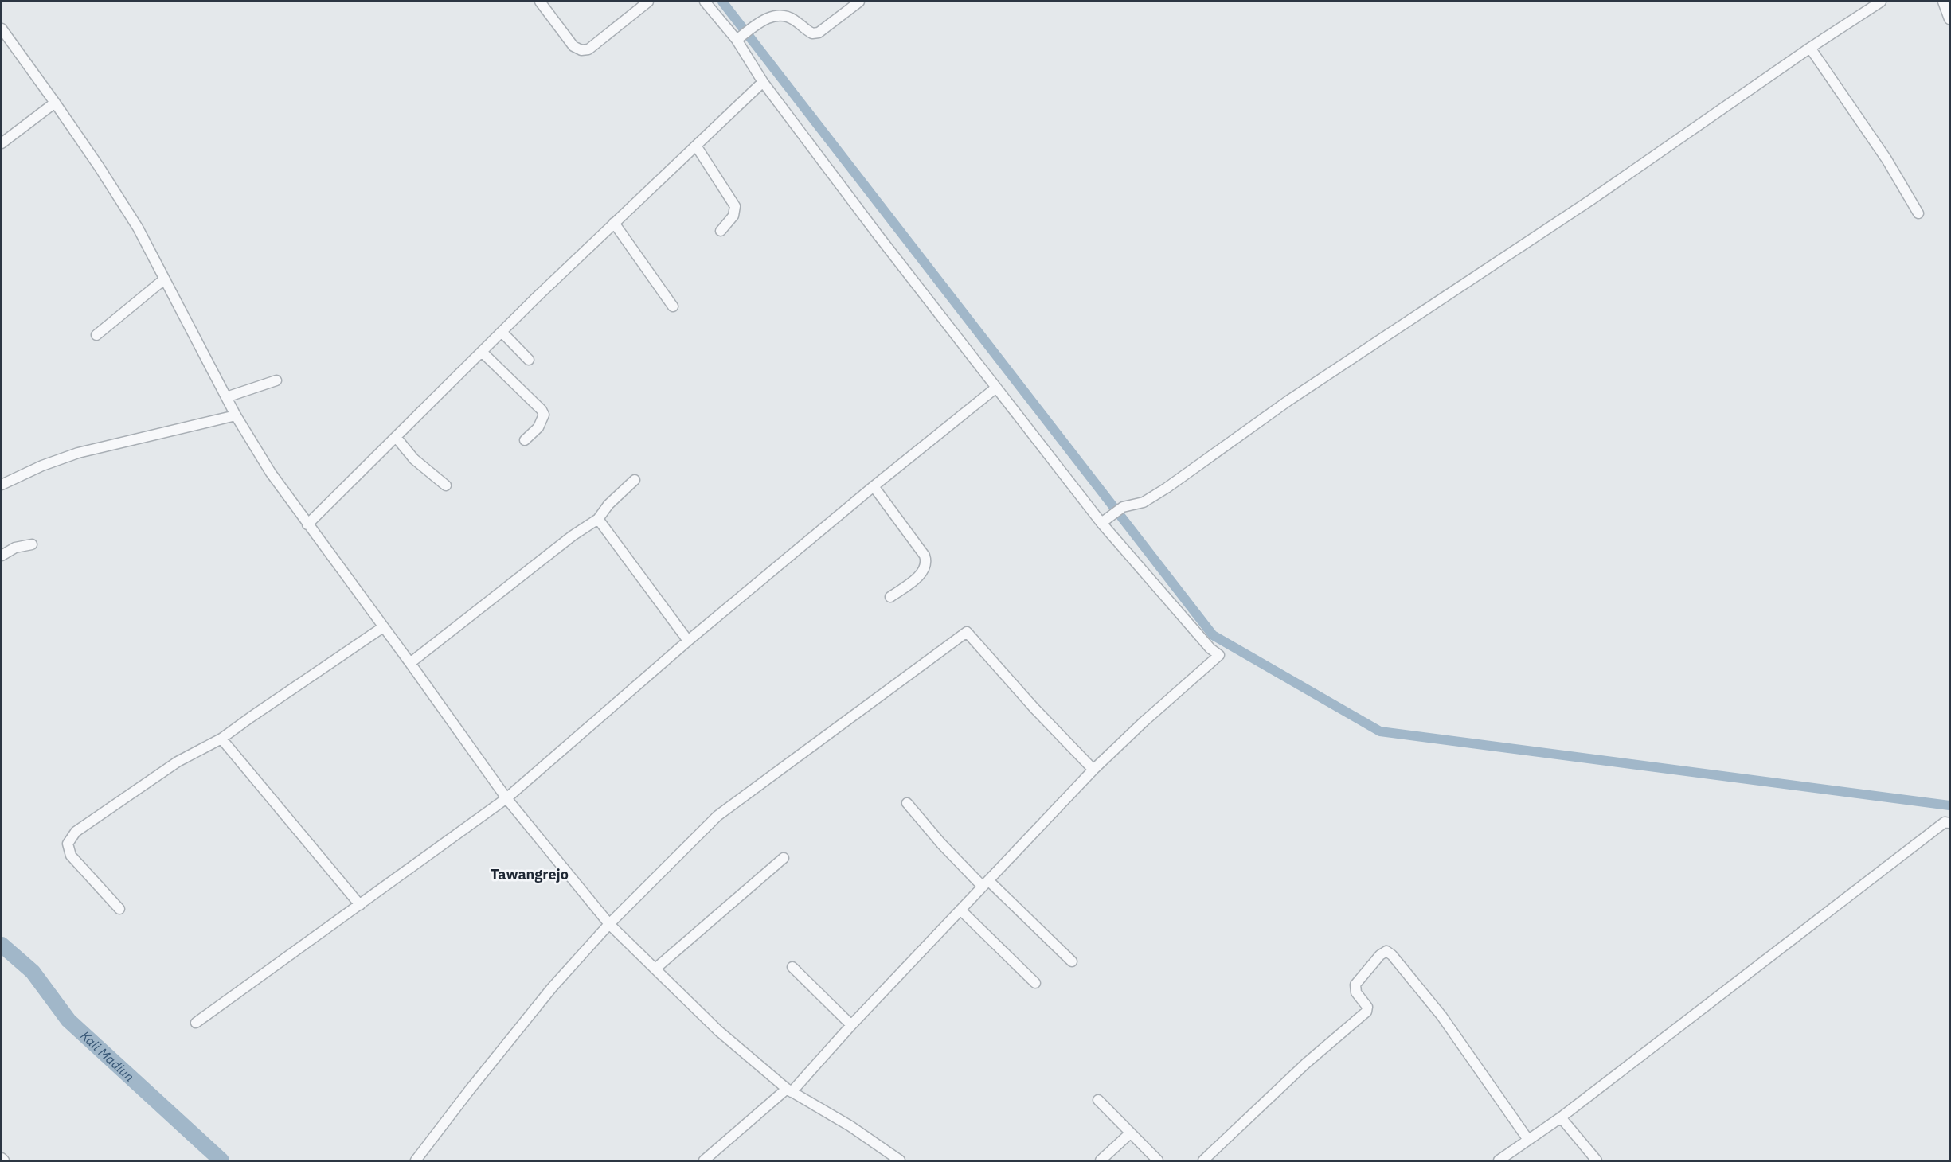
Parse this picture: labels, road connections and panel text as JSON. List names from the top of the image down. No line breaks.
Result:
{"districts":["Tawangrejo"],"water":["Kali Madiun"]}
